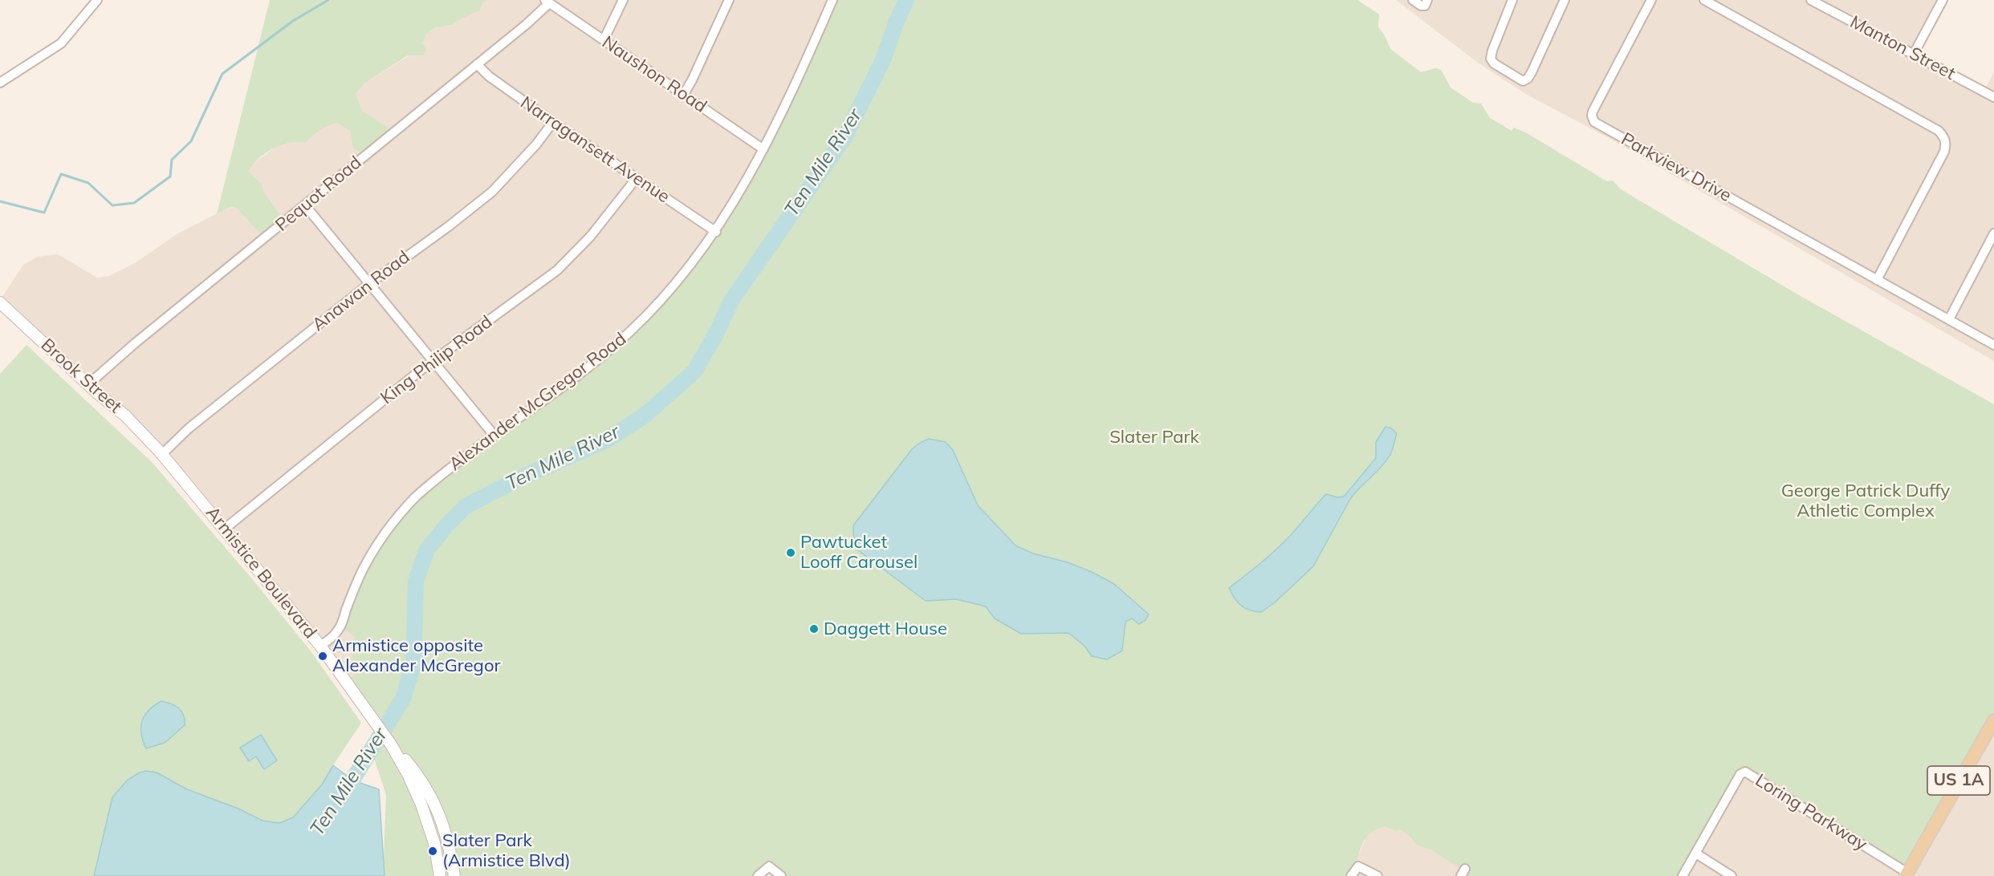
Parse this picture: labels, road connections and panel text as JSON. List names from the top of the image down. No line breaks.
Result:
{"streets":{"main road":["Brook Street","Armistice Boulevard","US 1A"],"street":["Manton Street","Naushon Road","Narragansett Avenue","Parkview Drive","Pequot Road","Anawan Road","King Philip Road","Alexander McGregor Road","Loring Parkway"]},"crossings":[["Naushon Road","Pequot Road"],["Naushon Road","Alexander McGregor Road"],["Narragansett Avenue","Pequot Road"],["Narragansett Avenue","Anawan Road"],["Narragansett Avenue","King Philip Road"],["Narragansett Avenue","Alexander McGregor Road"],["Pequot Road","Brook Street"],["Anawan Road","Brook Street"],["Anawan Road","Armistice Boulevard"],["King Philip Road","Armistice Boulevard"],["Brook Street","Armistice Boulevard"],["Alexander McGregor Road","Armistice Boulevard"],["US 1A","Loring Parkway"]],"water":["Ten Mile River"],"parks":["Slater Park","George Patrick Duffy Athletic Complex"],"places":["Pawtucket Looff Carousel","Daggett House","Armistice opposite Alexander McGregor","Slater Park (Armistice Blvd)"]}
